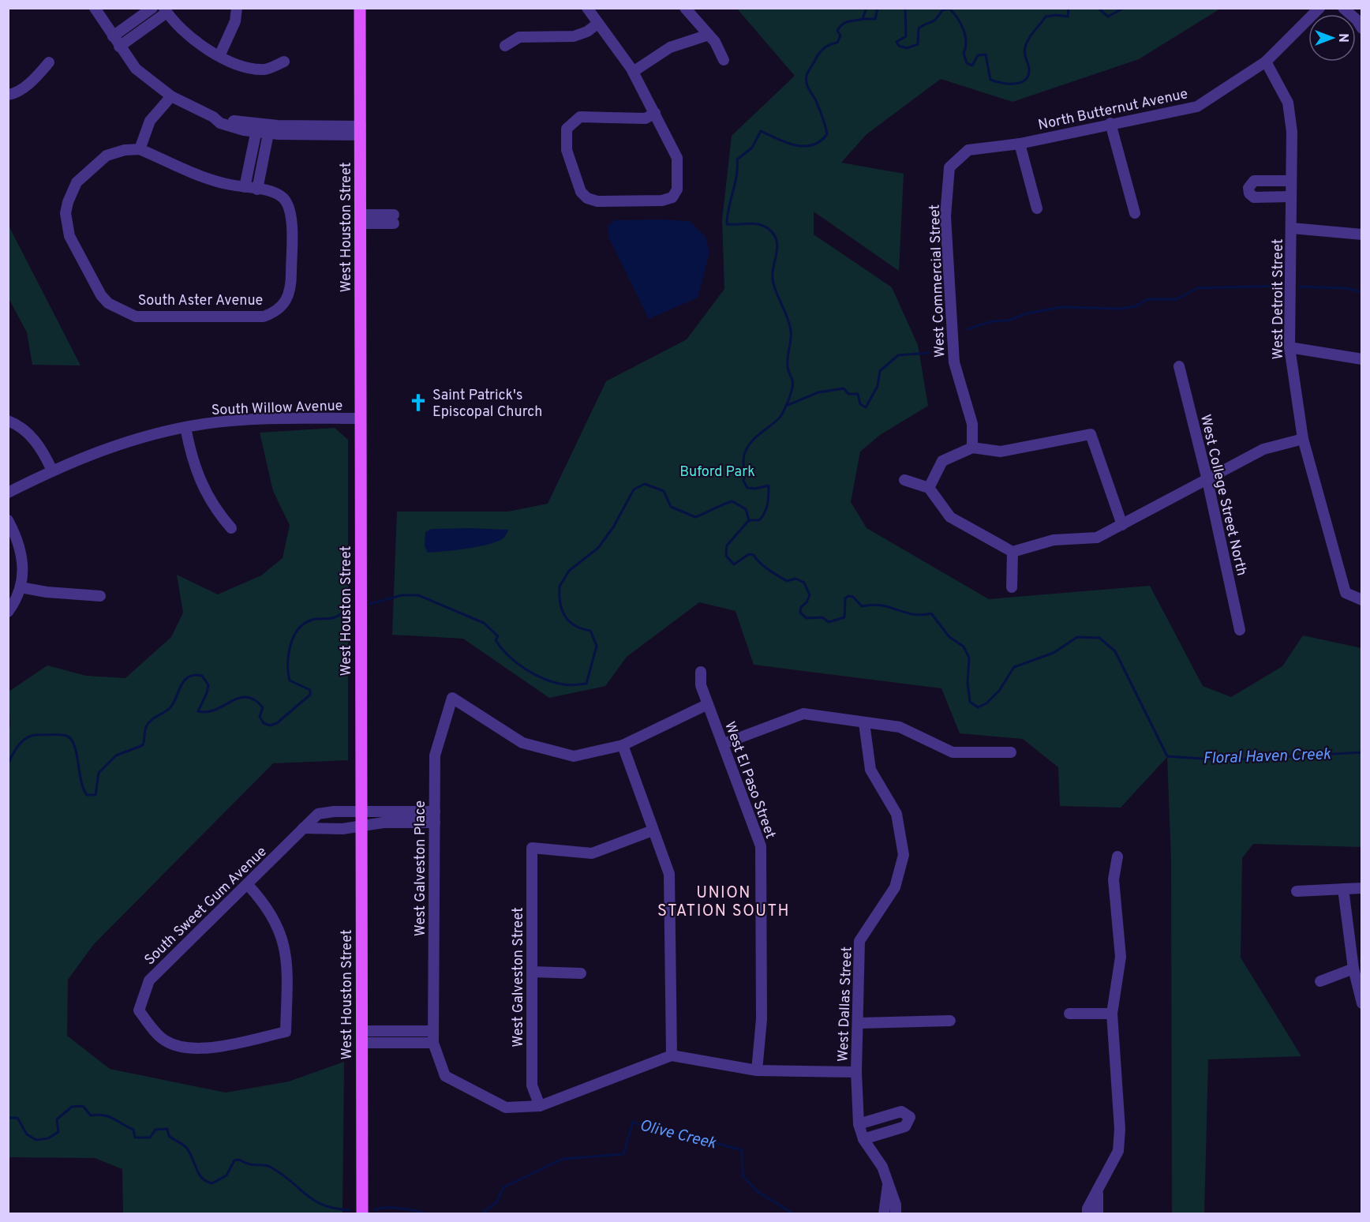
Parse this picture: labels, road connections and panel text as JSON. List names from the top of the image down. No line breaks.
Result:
{"streets":{"main road":["West Houston Street"],"street":["North Butternut Avenue","West Commercial Street","West Detroit Street","South Aster Avenue","South Willow Avenue","West College Street North","West El Paso Street","West Galveston Place","South Sweet Gum Avenue","West Galveston Street","West Dallas Street"]},"crossings":[["North Butternut Avenue","West Commercial Street"],["North Butternut Avenue","West Detroit Street"],["West Houston Street","South Willow Avenue"],["West Houston Street","South Sweet Gum Avenue"],["West Galveston Place","South Sweet Gum Avenue"],["West Galveston Place","West Galveston Street"]],"districts":["UNION STATION SOUTH"],"water":["Floral Haven Creek","Olive Creek"],"parks":["Buford Park"],"places":{"church":["Saint Patrick's Episcopal Church"]},"north":"right"}
